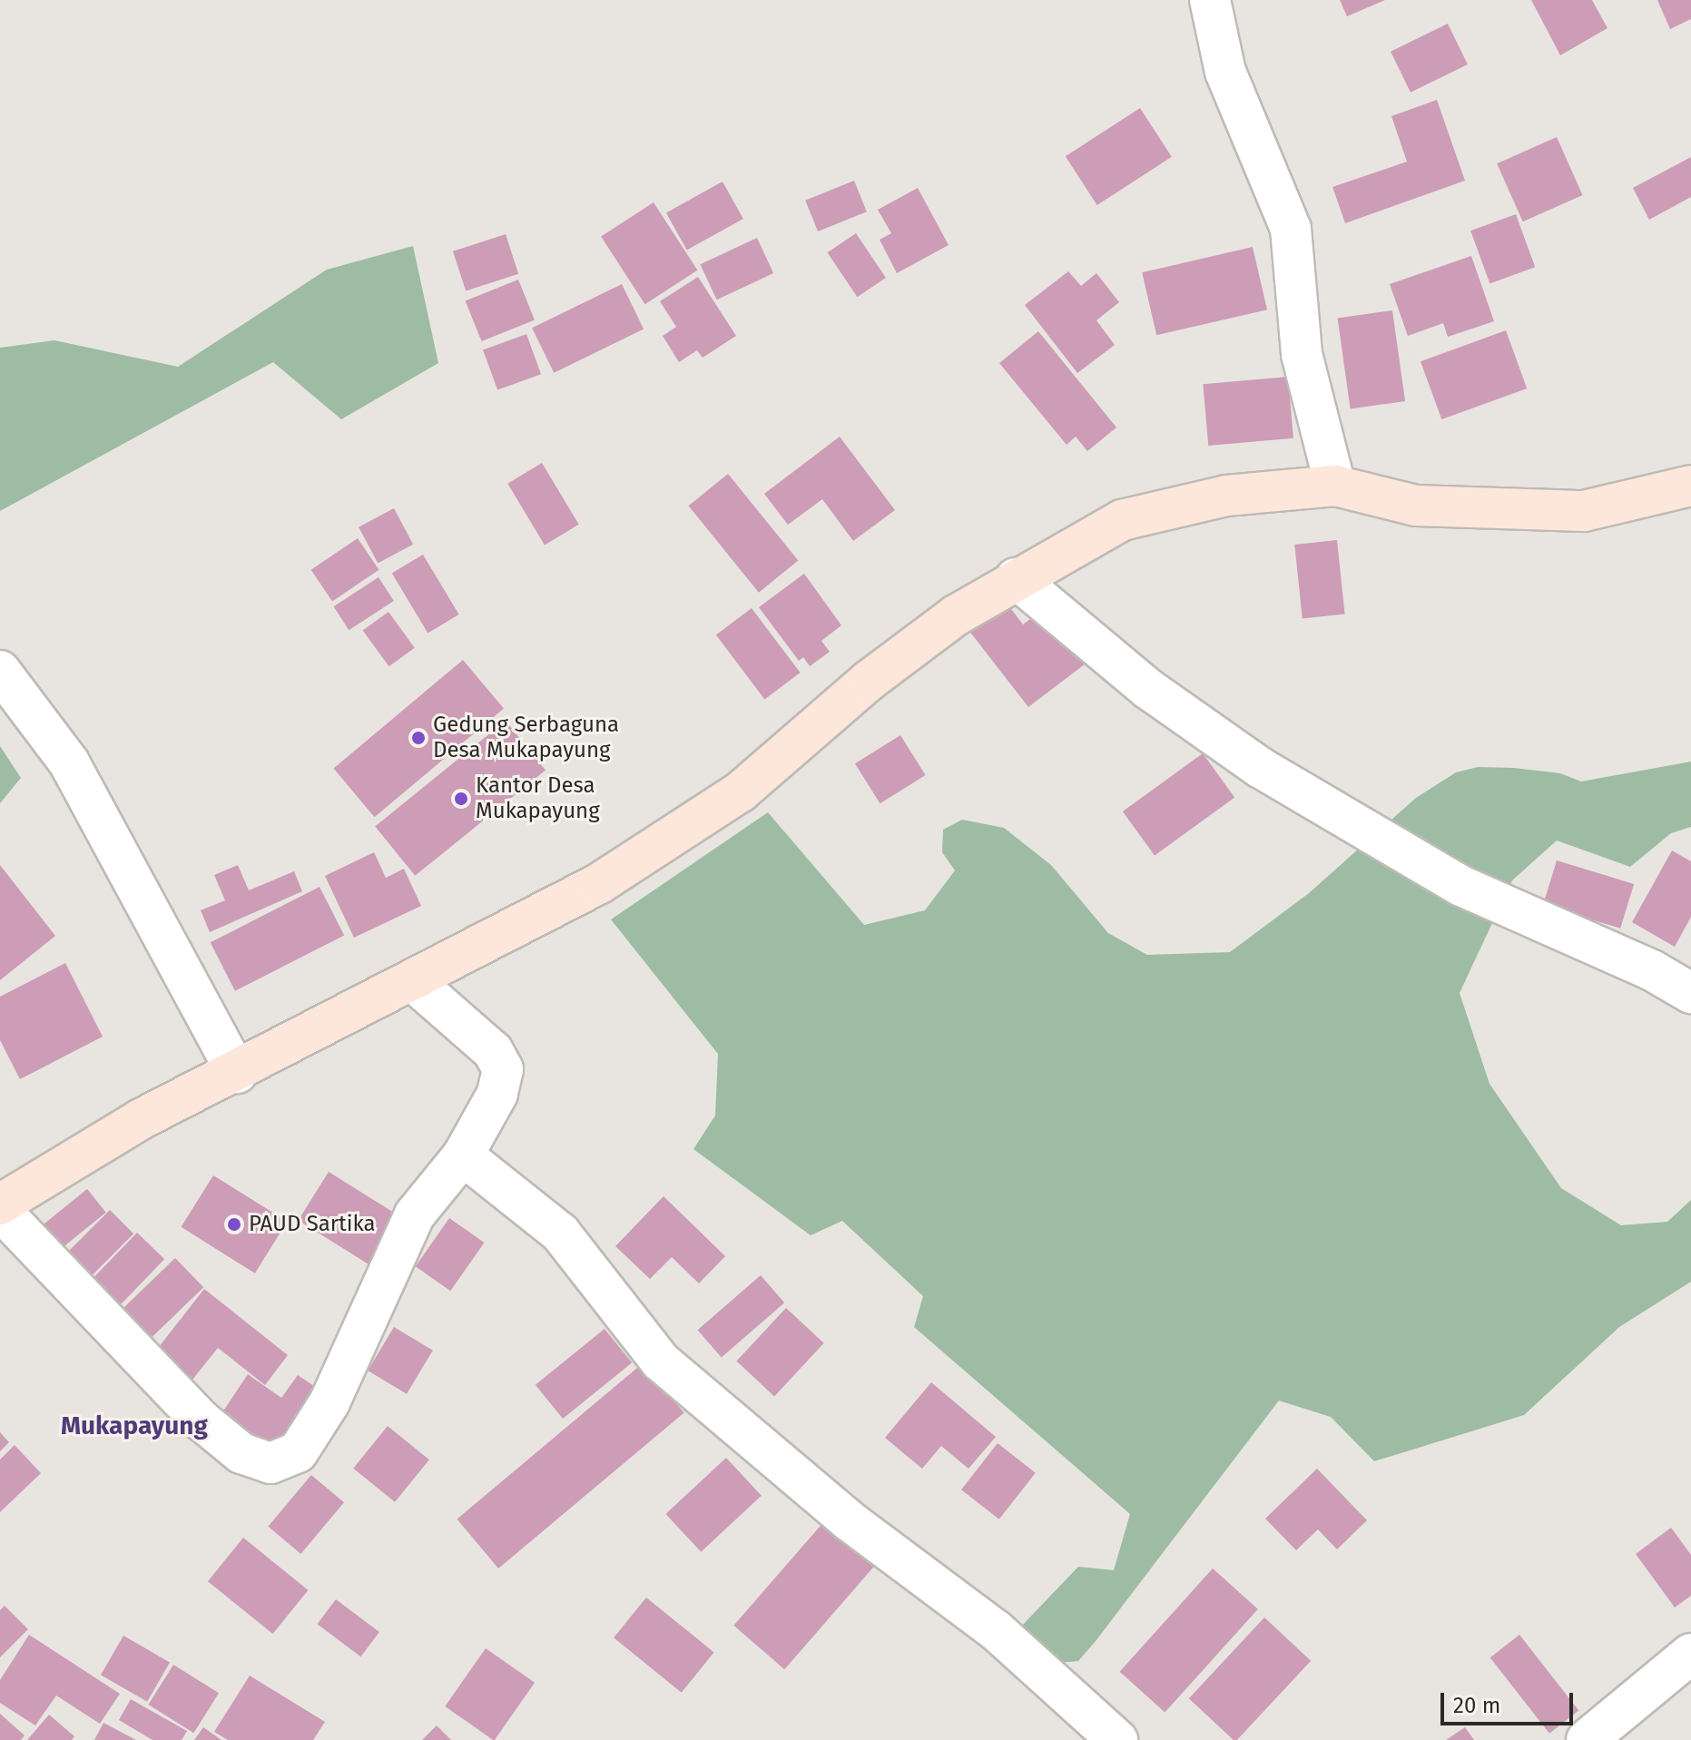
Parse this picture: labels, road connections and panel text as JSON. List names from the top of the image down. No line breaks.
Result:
{"districts":["Mukapayung"],"places":["Gedung Serbaguna Desa Mukapayung","Kantor Desa Mukapayung","PAUD Sartika"],"scale_bar":"20 m"}
